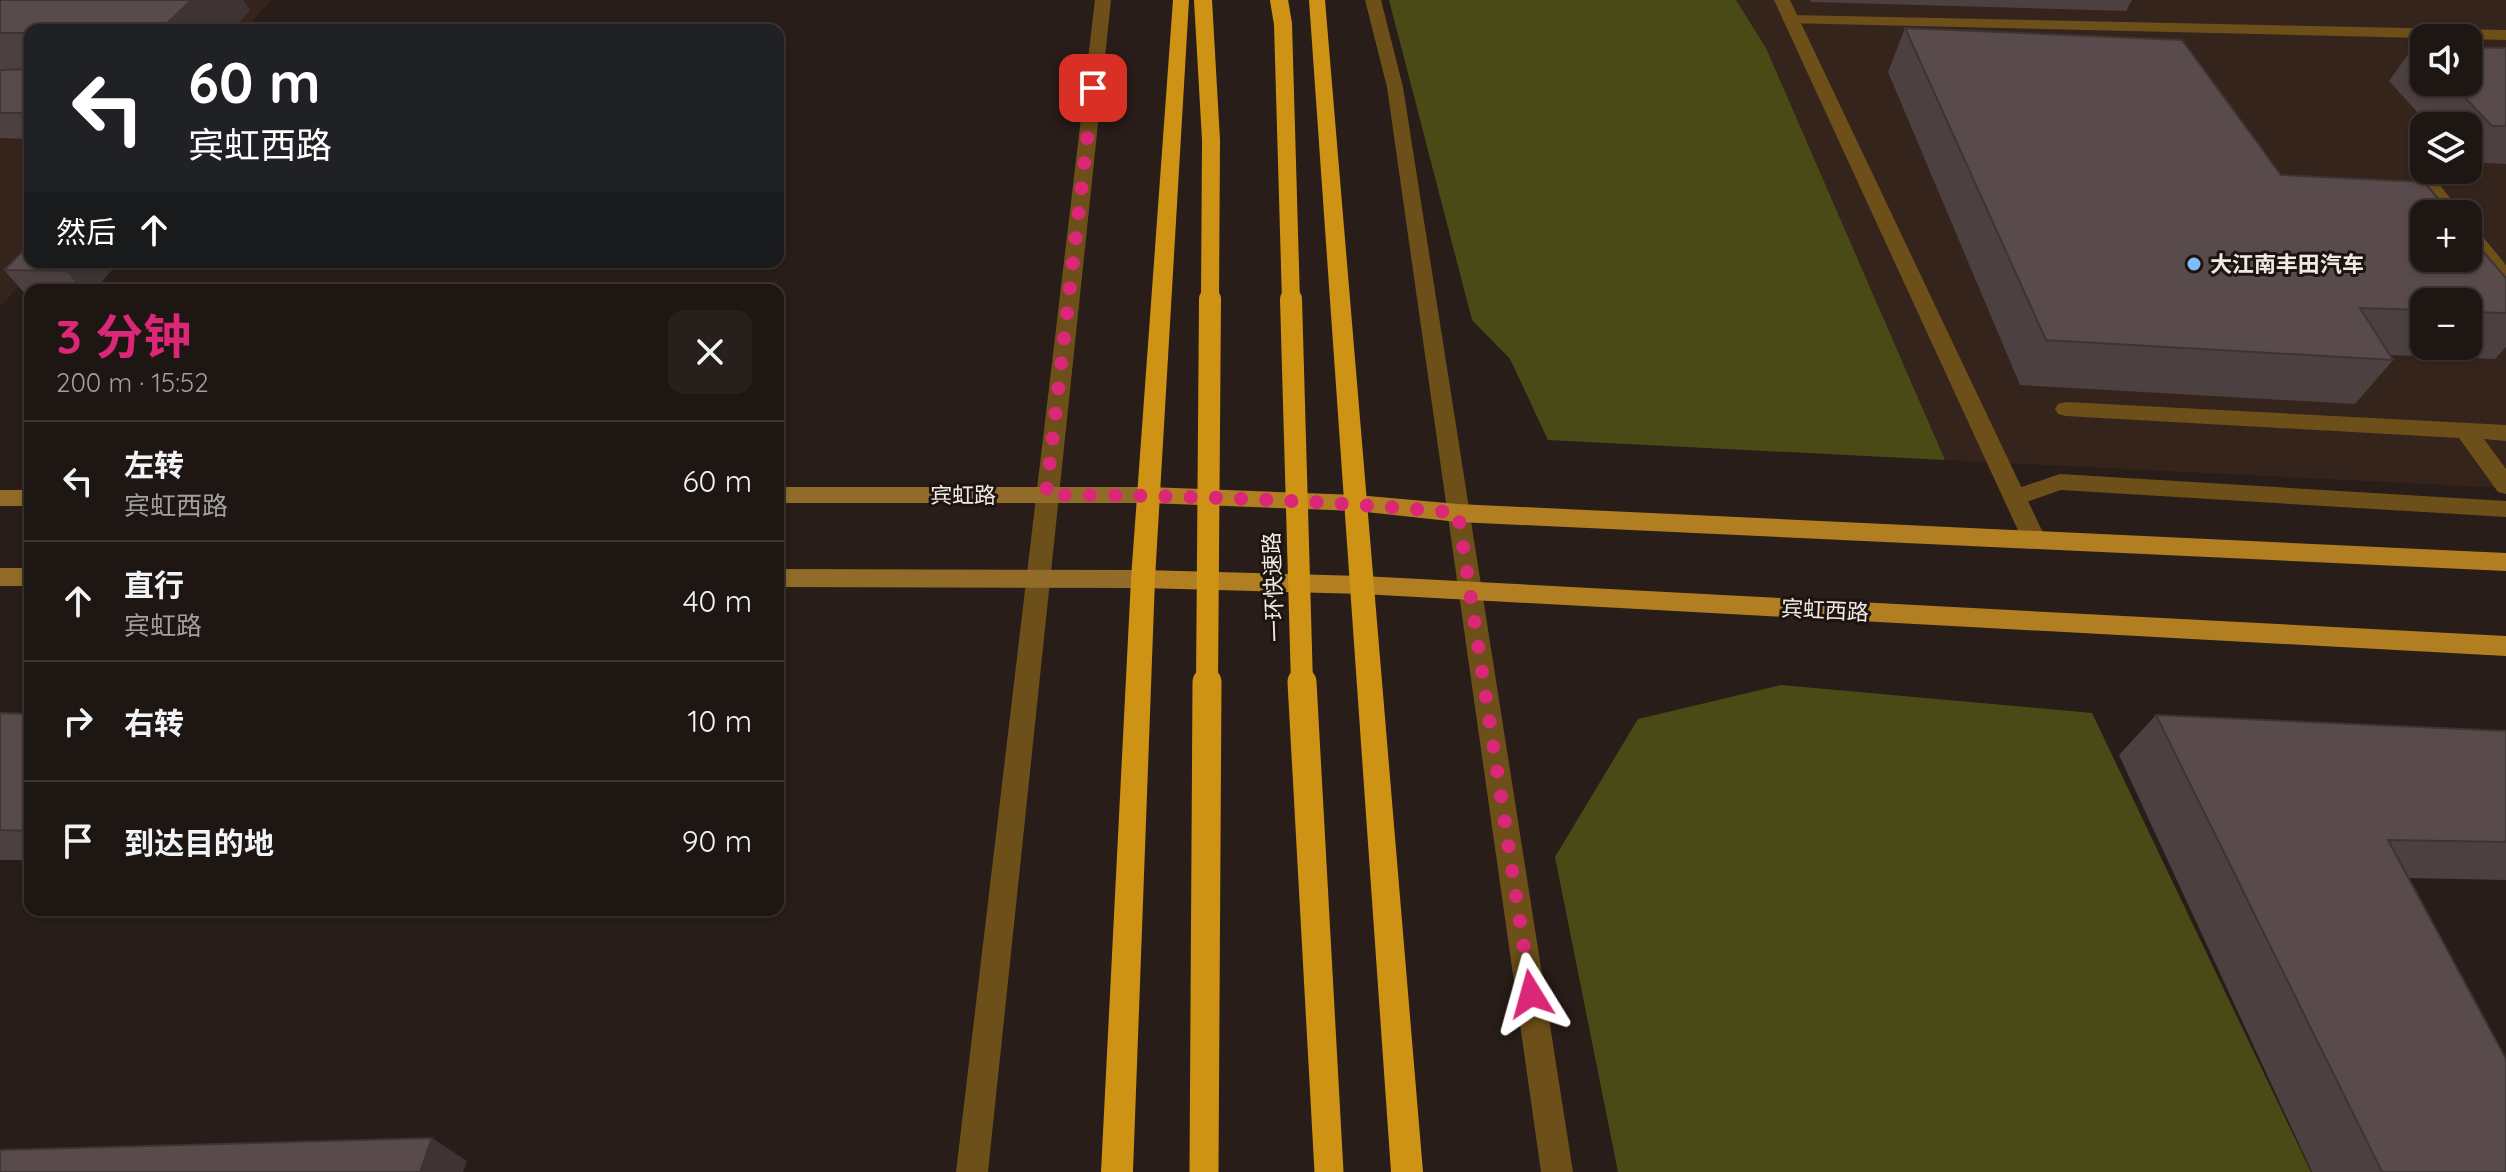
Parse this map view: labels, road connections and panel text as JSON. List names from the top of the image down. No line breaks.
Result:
{"streets":{"highway":["一环快速路"],"main road":["宾虹路","宾虹西路"]},"places":["大江南丰田汽车"],"page":{"map_buttons":["+","−"],"turn":["60 m","宾虹西路"],"then":"然后","heading":["3 分钟","200 m · 15:52"],"list":[{"name":"左转","note":"宾虹西路","value":"60 m"},{"name":"直行","note":"宾虹路","value":"40 m"},{"name":"右转","value":"10 m"},{"name":"到达目的地","value":"90 m"}]}}
